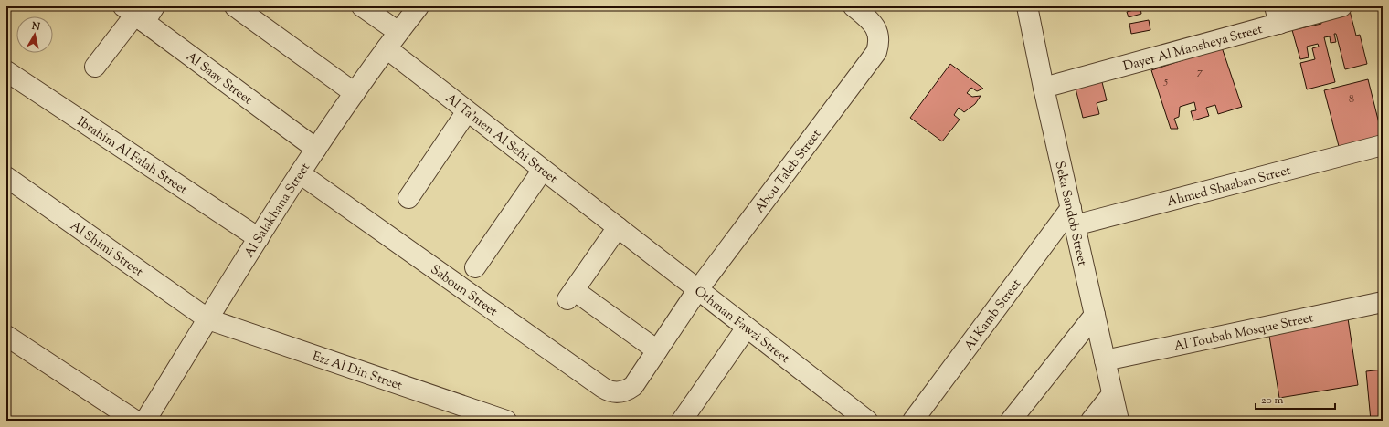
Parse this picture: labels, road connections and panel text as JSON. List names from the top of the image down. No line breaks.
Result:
{"streets":{"street":["Dayer Al Mansheya Street","Al Saay Street","Al Ta'men Al Sehi Street","Ibrahim Al Falah Street","Abou Taleb Street","Ahmed Shaaban Street","Al Salakhana Street","Seka Sandob Street","Al Shimi Street","Saboun Street","Al Kamb Street","Othman Fawzi Street","Al Toubah Mosque Street","Ezz Al Din Street"]},"crossings":[["Dayer Al Mansheya Street","Seka Sandob Street"],["Al Saay Street","Al Salakhana Street"],["Al Ta'men Al Sehi Street","Al Salakhana Street"],["Al Ta'men Al Sehi Street","Othman Fawzi Street"],["Ibrahim Al Falah Street","Al Salakhana Street"],["Abou Taleb Street","Saboun Street"],["Abou Taleb Street","Othman Fawzi Street"],["Ahmed Shaaban Street","Seka Sandob Street"],["Ahmed Shaaban Street","Al Kamb Street"],["Al Salakhana Street","Al Shimi Street"],["Al Salakhana Street","Saboun Street"],["Al Salakhana Street","Ezz Al Din Street"],["Seka Sandob Street","Al Kamb Street"],["Seka Sandob Street","Al Toubah Mosque Street"],["Al Shimi Street","Ezz Al Din Street"]],"house_numbers":["7","5","8"],"scale_bar":"20 m","north":"top"}
